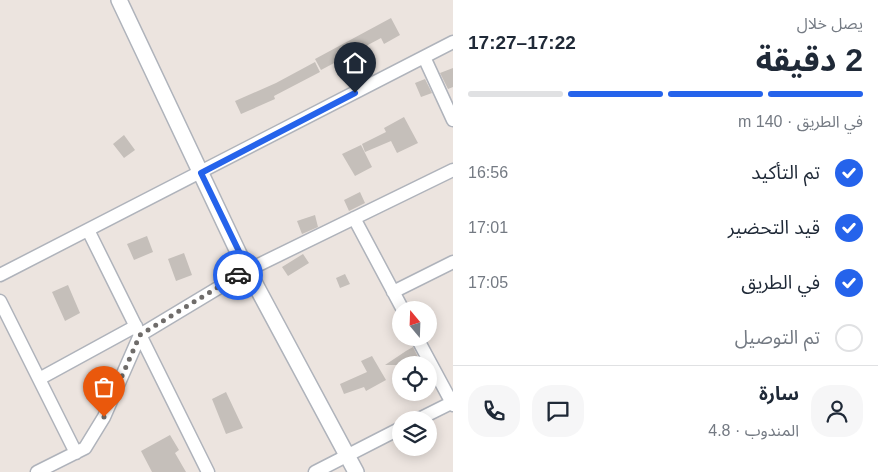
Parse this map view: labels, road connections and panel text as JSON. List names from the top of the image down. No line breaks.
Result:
{"north":"top","page":{"heading":["2 دقيقة","يصل خلال","17:22–17:27"],"panel":["سارة","المندوب · 4.8"],"bar":"في الطريق · 140 m","list":[["تم التأكيد","16:56"],["قيد التحضير","17:01"],["في الطريق","17:05"],"تم التوصيل"]}}
